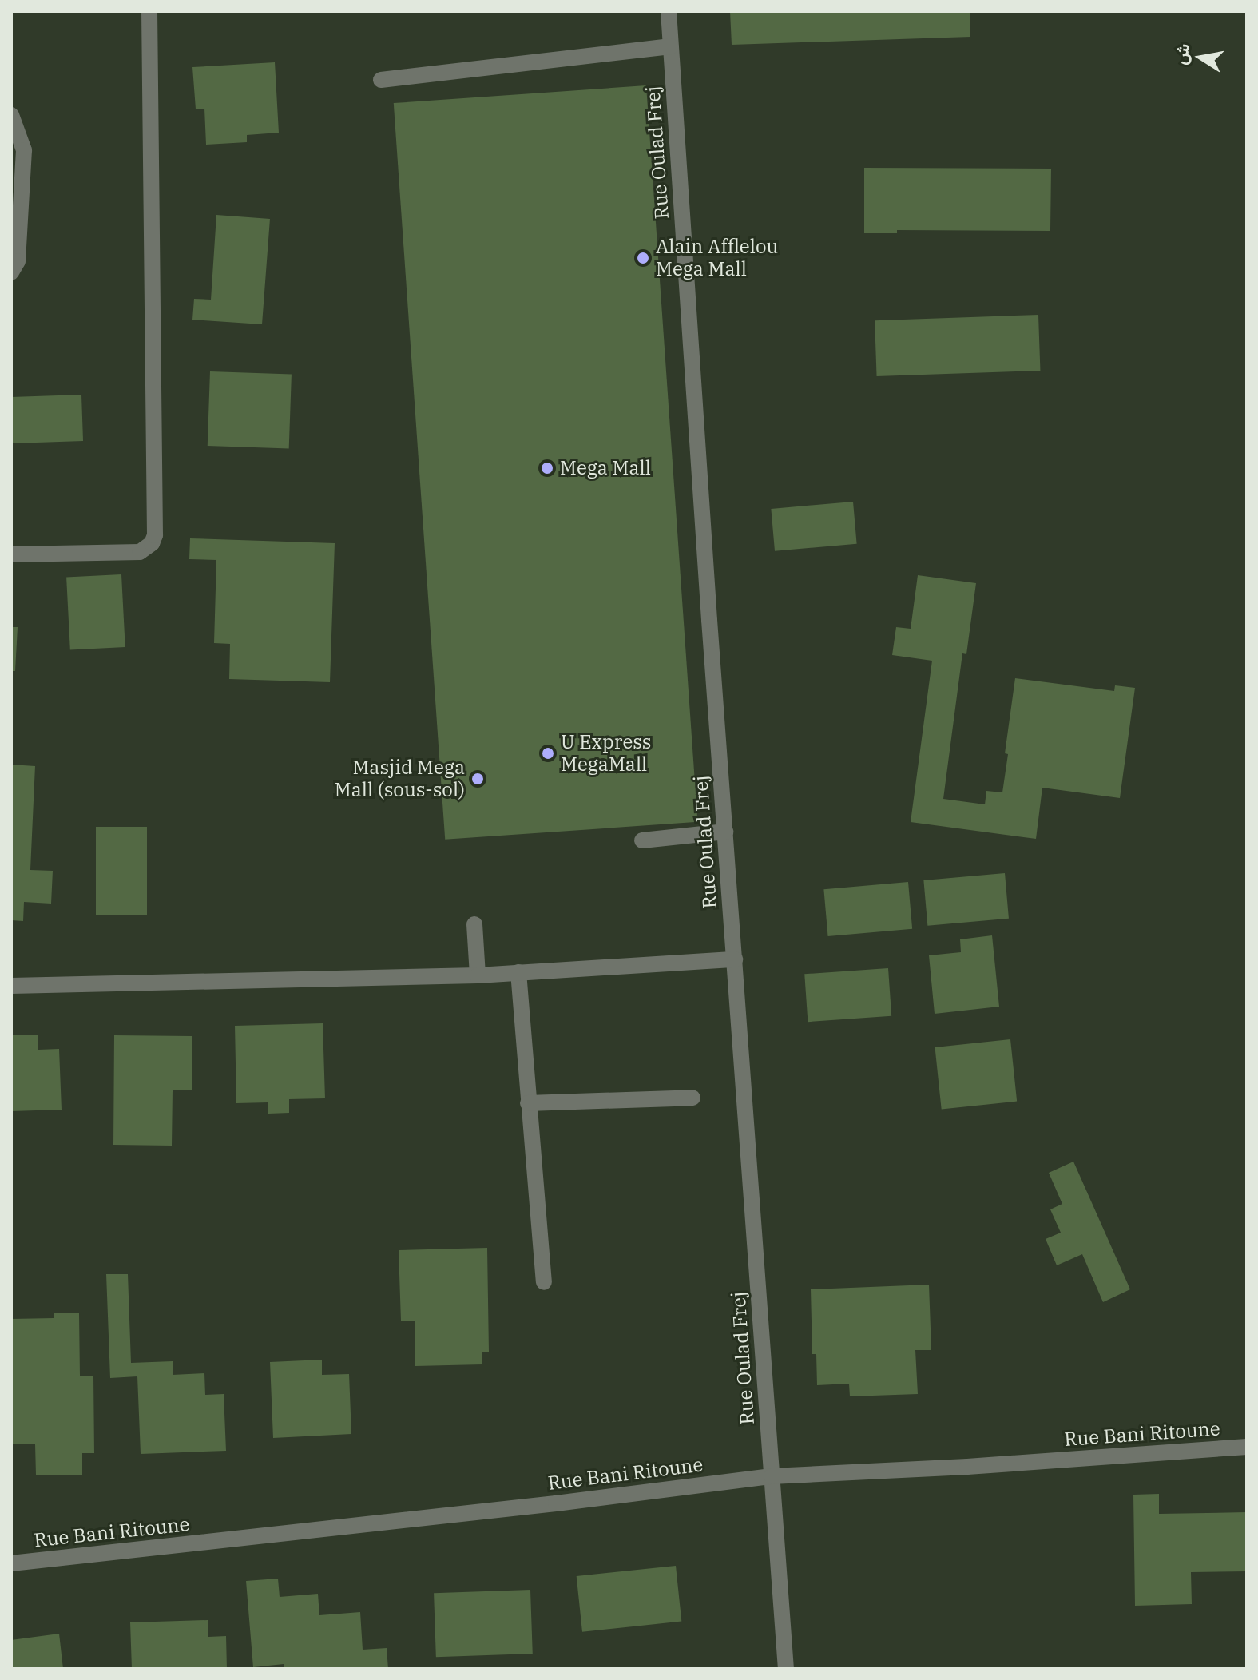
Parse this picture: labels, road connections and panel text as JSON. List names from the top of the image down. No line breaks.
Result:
{"streets":{"street":["Rue Oulad Frej","Rue Bani Ritoune"]},"crossings":[["Rue Oulad Frej","Rue Bani Ritoune"]],"places":["Alain Afflelou Mega Mall","Mega Mall","U Express MegaMall","Masjid Mega Mall (sous-sol)"],"north":"left"}
